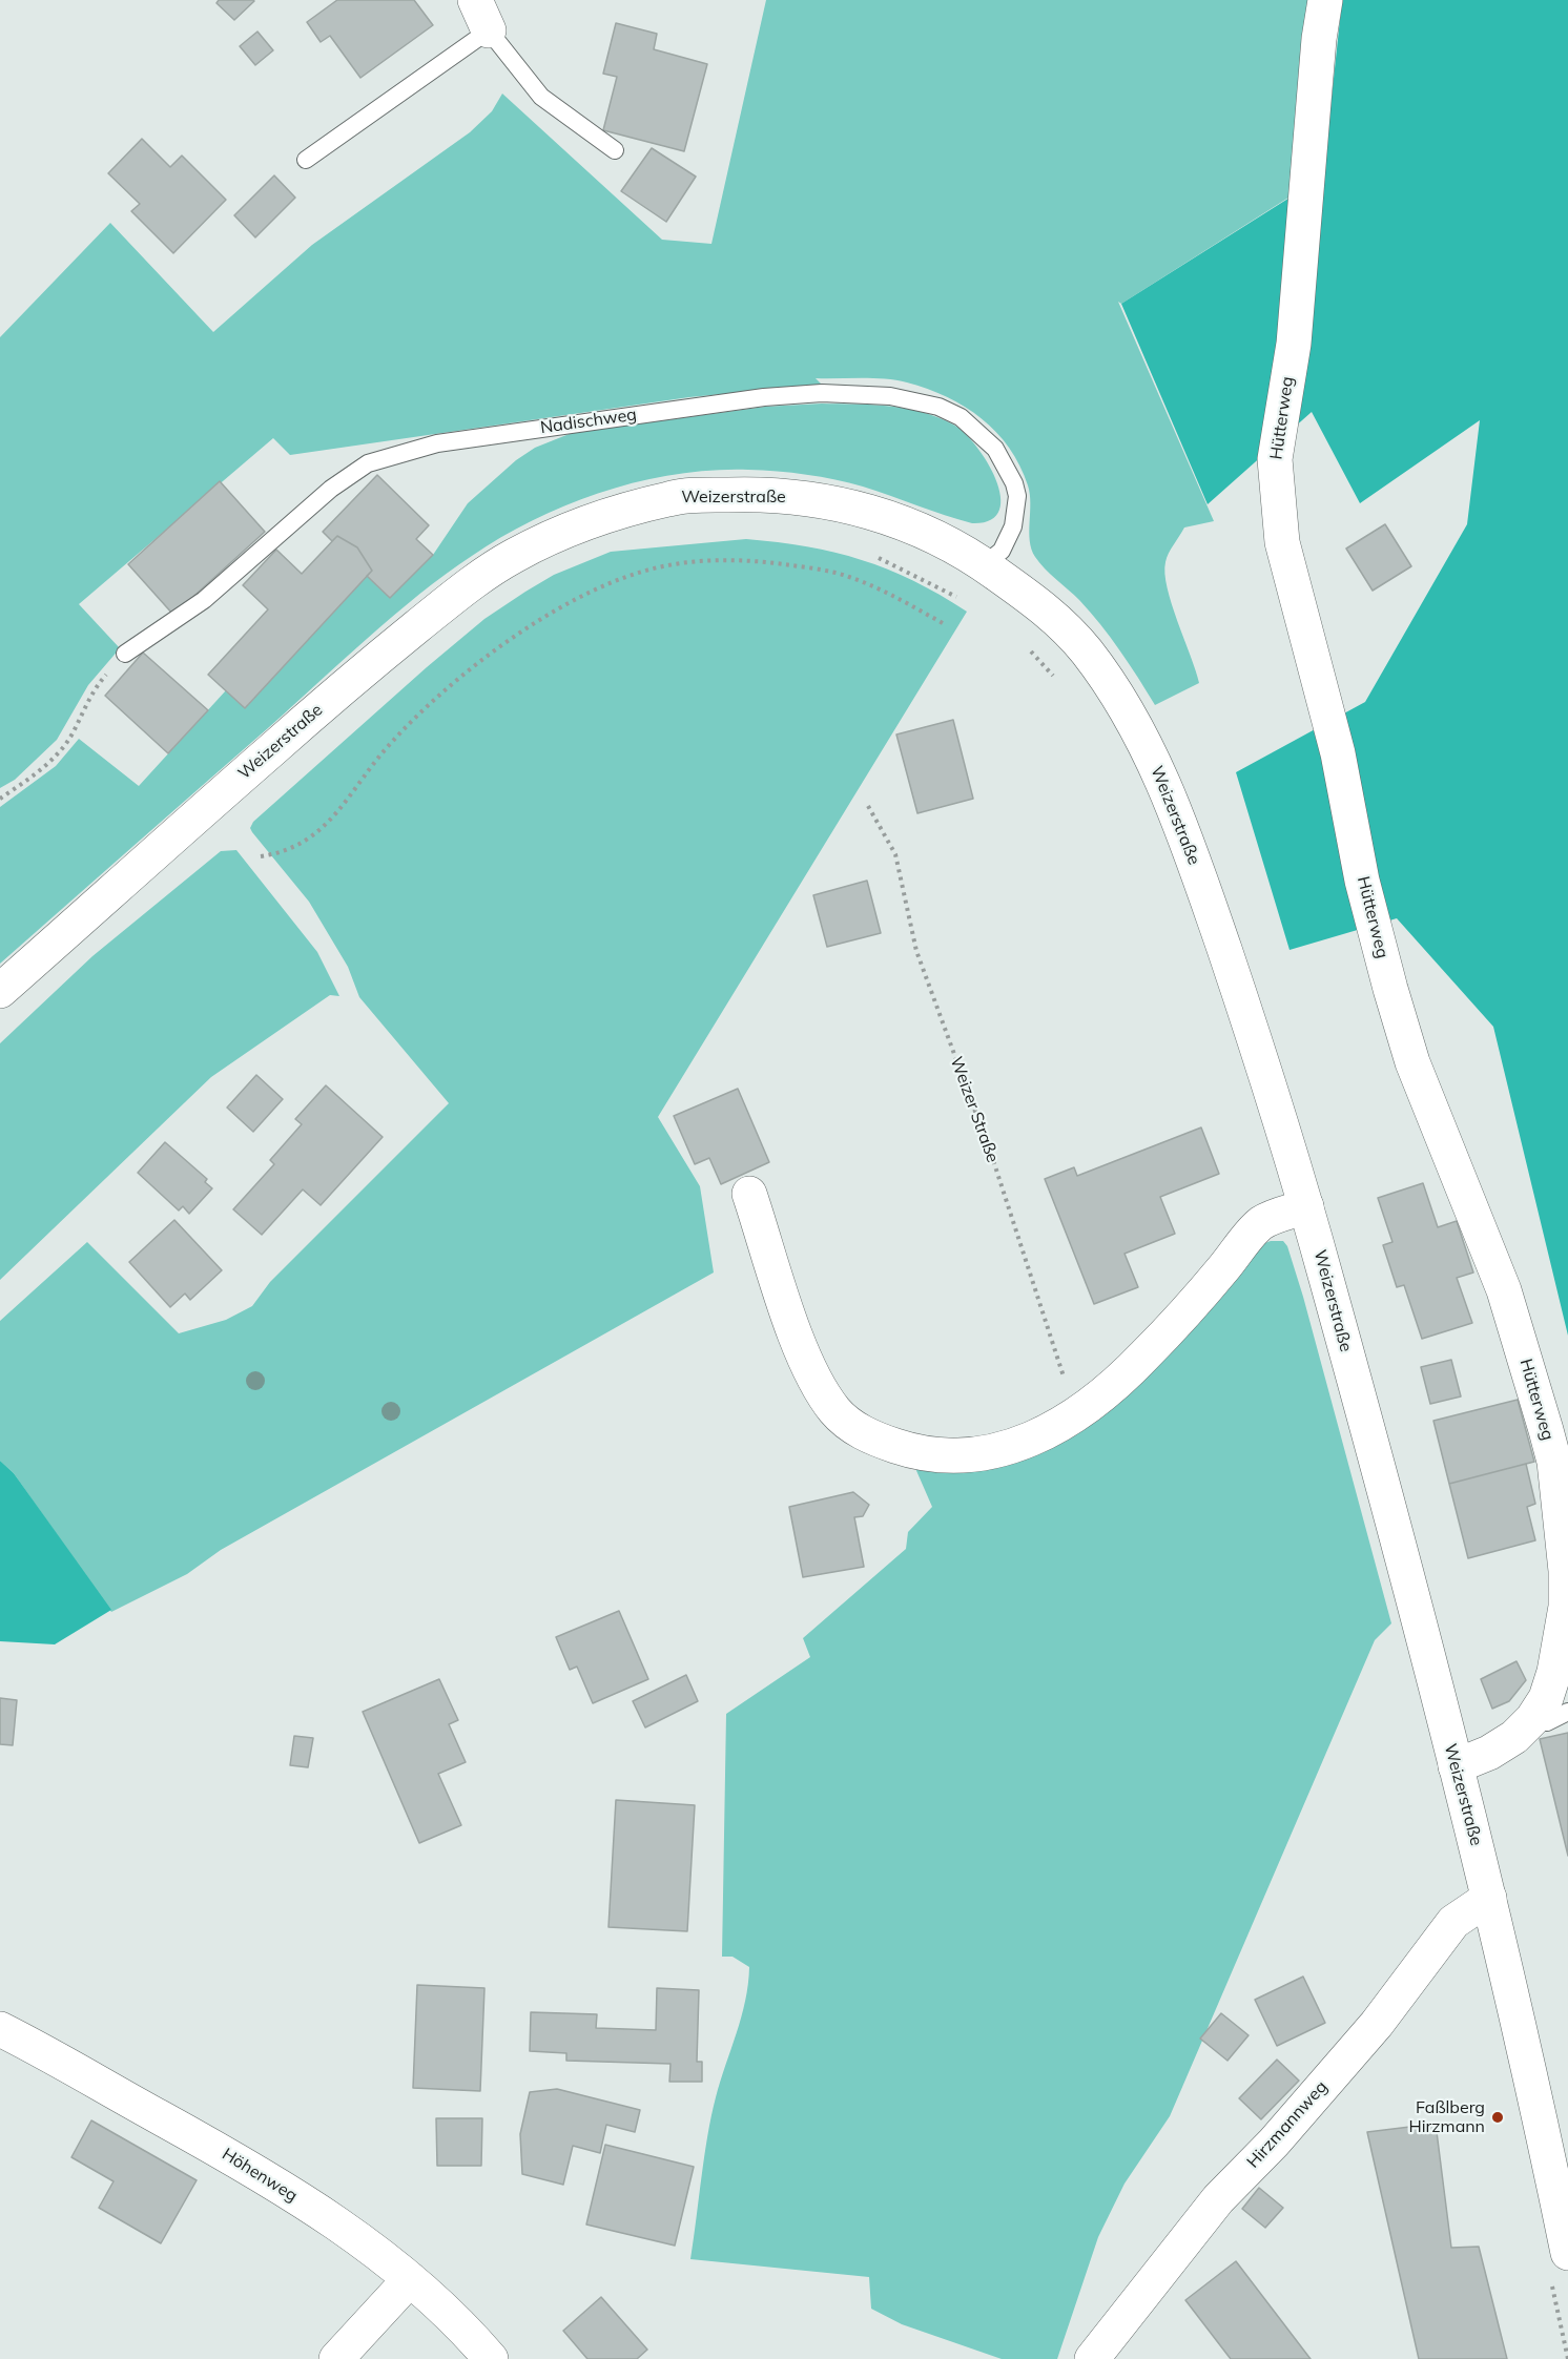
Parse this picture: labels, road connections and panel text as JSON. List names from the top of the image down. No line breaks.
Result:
{"streets":{"street":["Hütterweg","Weizerstraße","Hirzmannweg","Höhenweg"],"lane":["Nadischweg"],"path":["Weizer Straße"]},"crossings":[["Hütterweg","Weizerstraße"],["Nadischweg","Weizerstraße"],["Weizerstraße","Hirzmannweg"]],"places":["Faßlberg Hirzmann"]}
